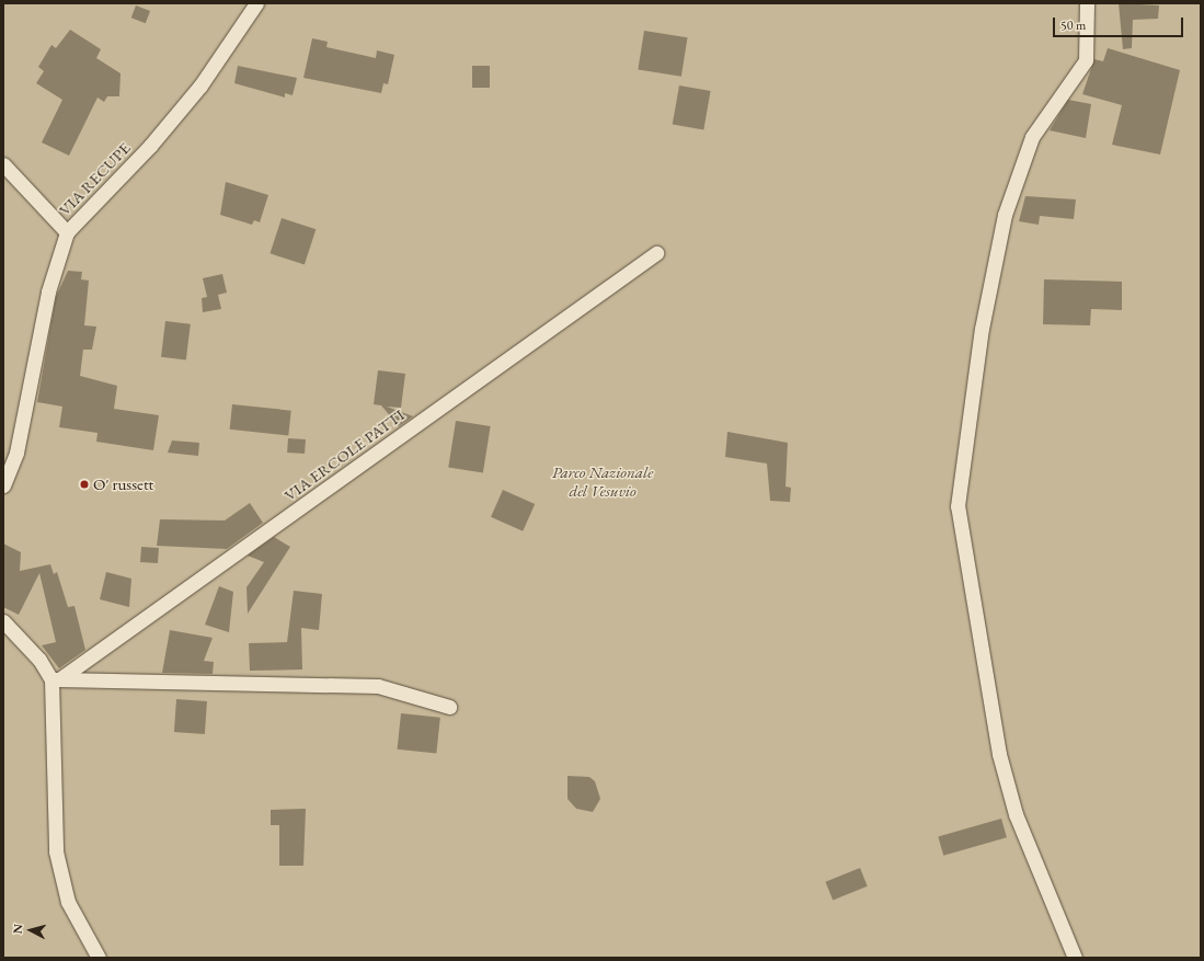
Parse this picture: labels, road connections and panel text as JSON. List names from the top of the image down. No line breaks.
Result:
{"streets":{"street":["VIA RECUPE","VIA ERCOLE PATTI"]},"parks":["Parco Nazionale del Vesuvio"],"places":["O' russett"],"scale_bar":"50 m","north":"left"}
